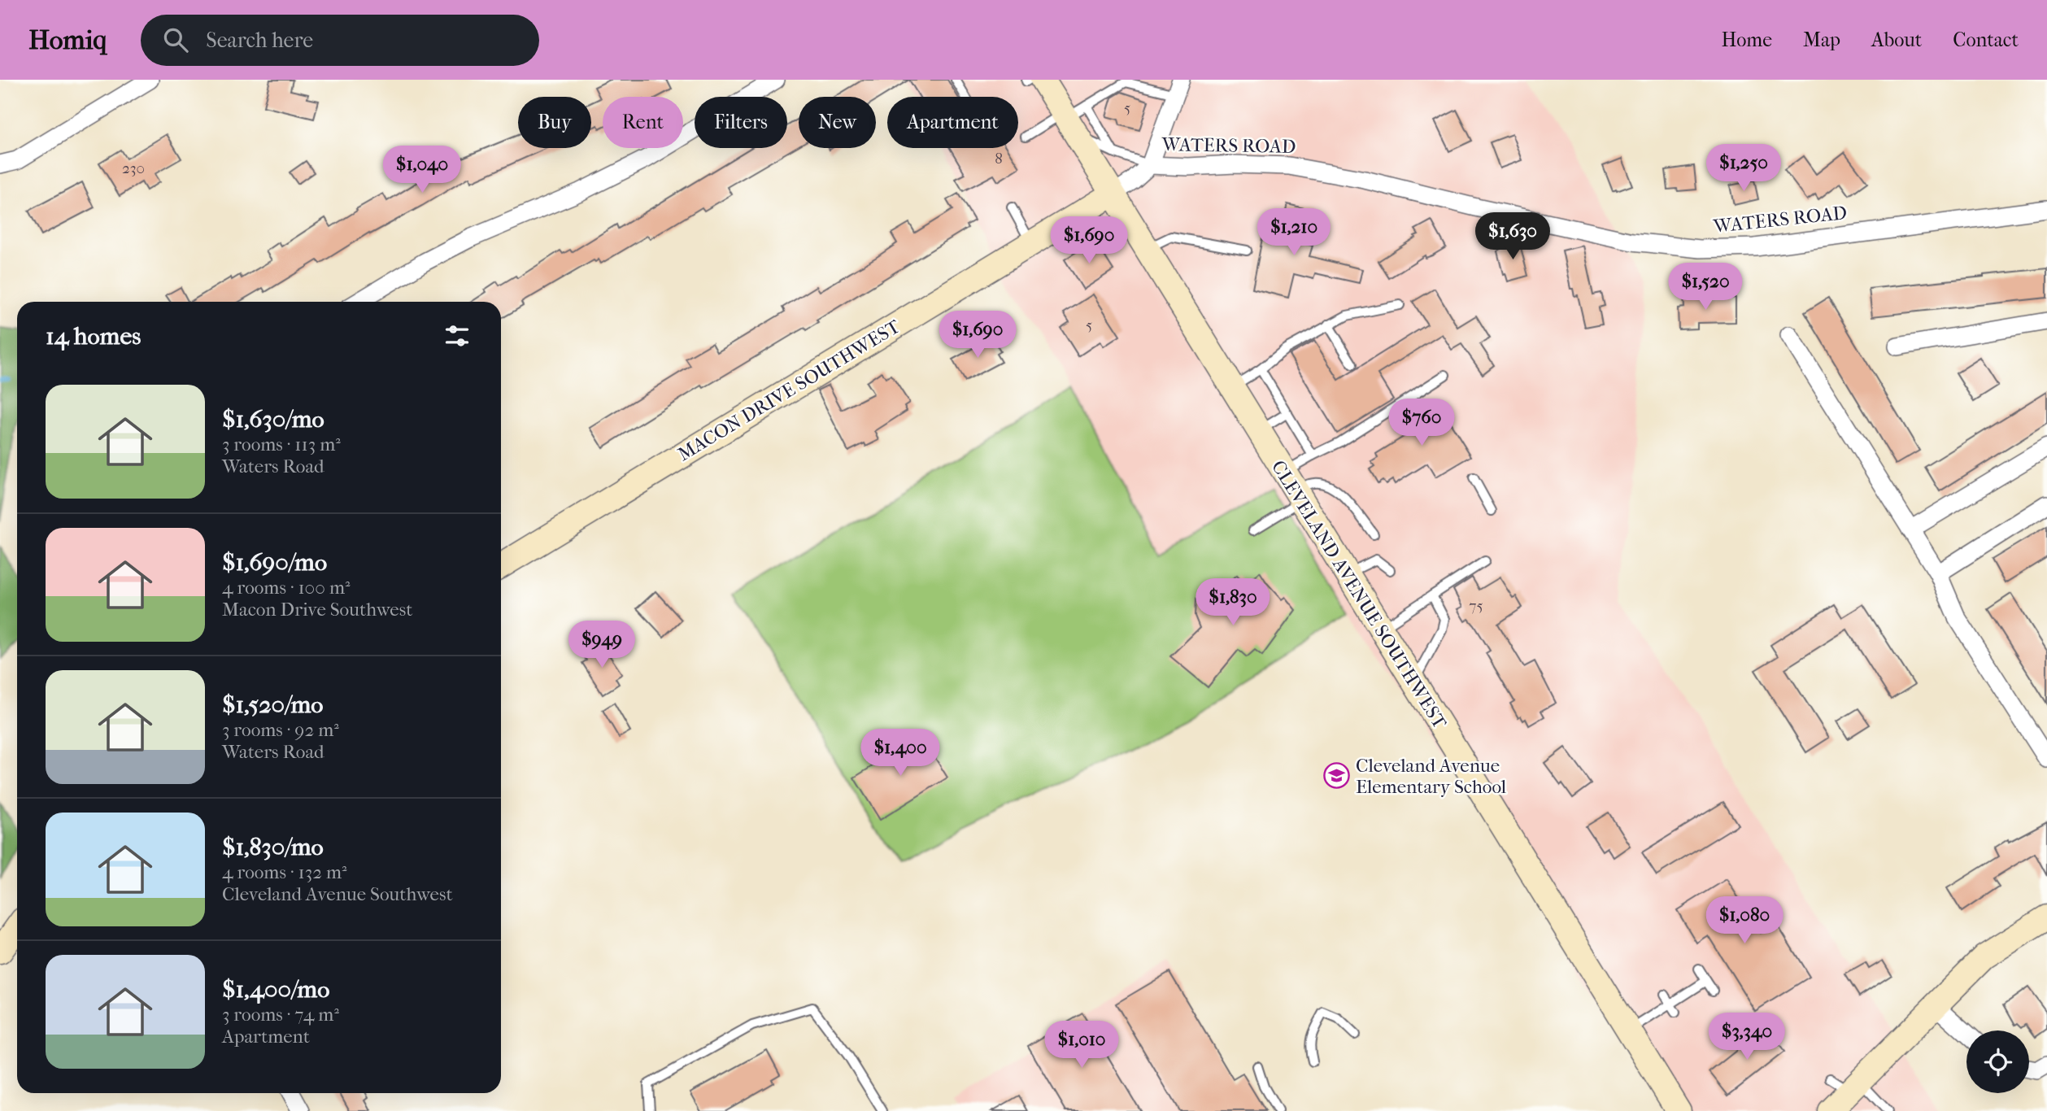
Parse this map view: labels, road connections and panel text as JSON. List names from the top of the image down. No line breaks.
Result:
{"streets":{"main road":["MACON DRIVE SOUTHWEST","CLEVELAND AVENUE SOUTHWEST"],"street":["WATERS ROAD"]},"crossings":[["MACON DRIVE SOUTHWEST","CLEVELAND AVENUE SOUTHWEST"]],"places":{"school or university":["Cleveland Avenue Elementary School"]},"house_numbers":["5","8","230","5","75"],"page":{"header":"Homiq","search":"Search here","nav":["Home","Map","About","Contact"],"chip":["Buy","Rent","Filters","New","Apartment"],"price":["$1,250","$1,040","$1,210","$1,630","$1,690","$1,520","$1,690","$760","$1,830","$949","$1,400","$1,080","$3,340","$1,010"],"heading":"14 homes","list":[{"name":"$1,630/mo","note":"3 rooms · 113 m² · Waters Road"},{"name":"$1,690/mo","note":"4 rooms · 100 m² · Macon Drive Southwest"},{"name":"$1,520/mo","note":"3 rooms · 92 m² · Waters Road"},{"name":"$1,830/mo","note":"4 rooms · 132 m² · Cleveland Avenue Southwest"},{"name":"$1,400/mo","note":"3 rooms · 74 m² · Apartment"}]}}
